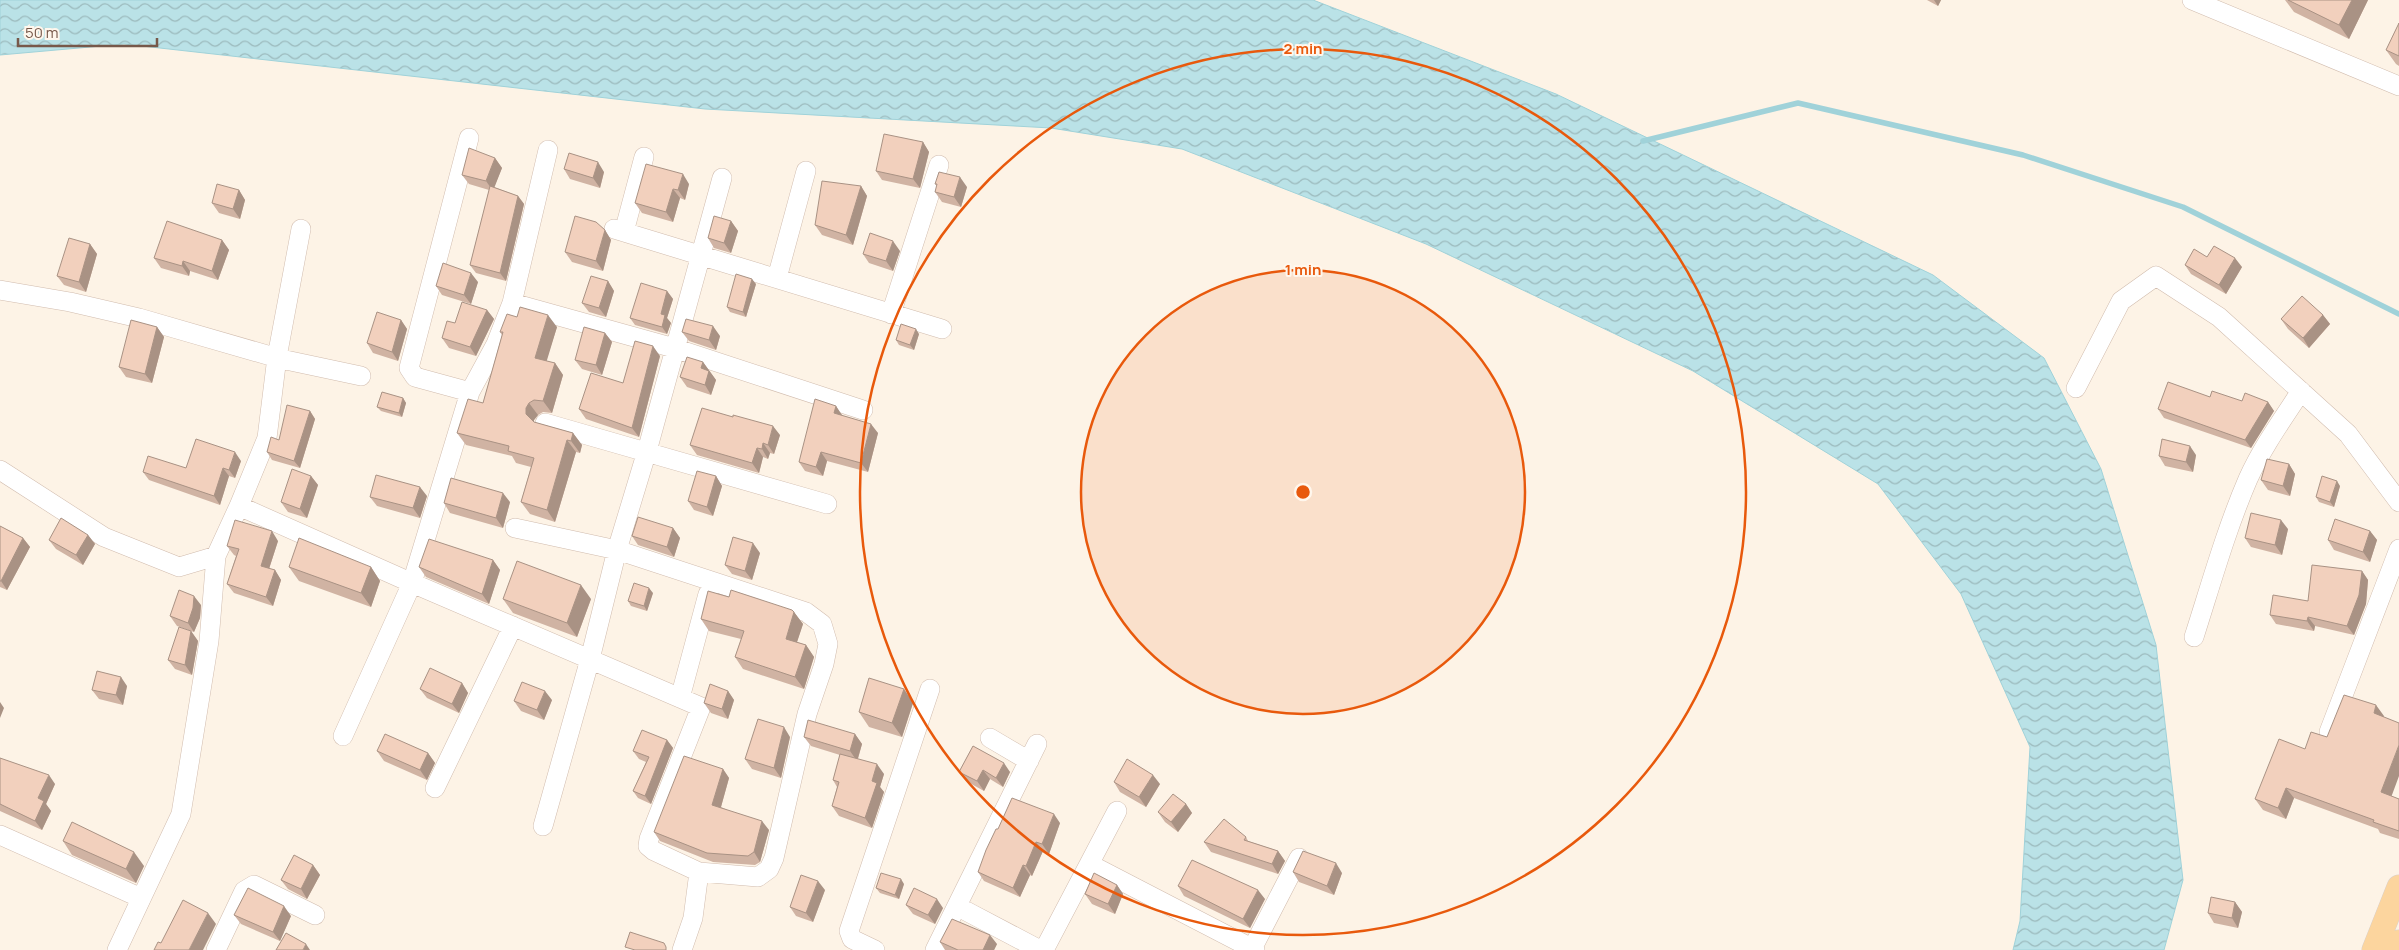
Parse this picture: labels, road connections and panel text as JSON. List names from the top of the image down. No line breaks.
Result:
{"scale_bar":"50 m","rings":["2 min","1 min"]}
